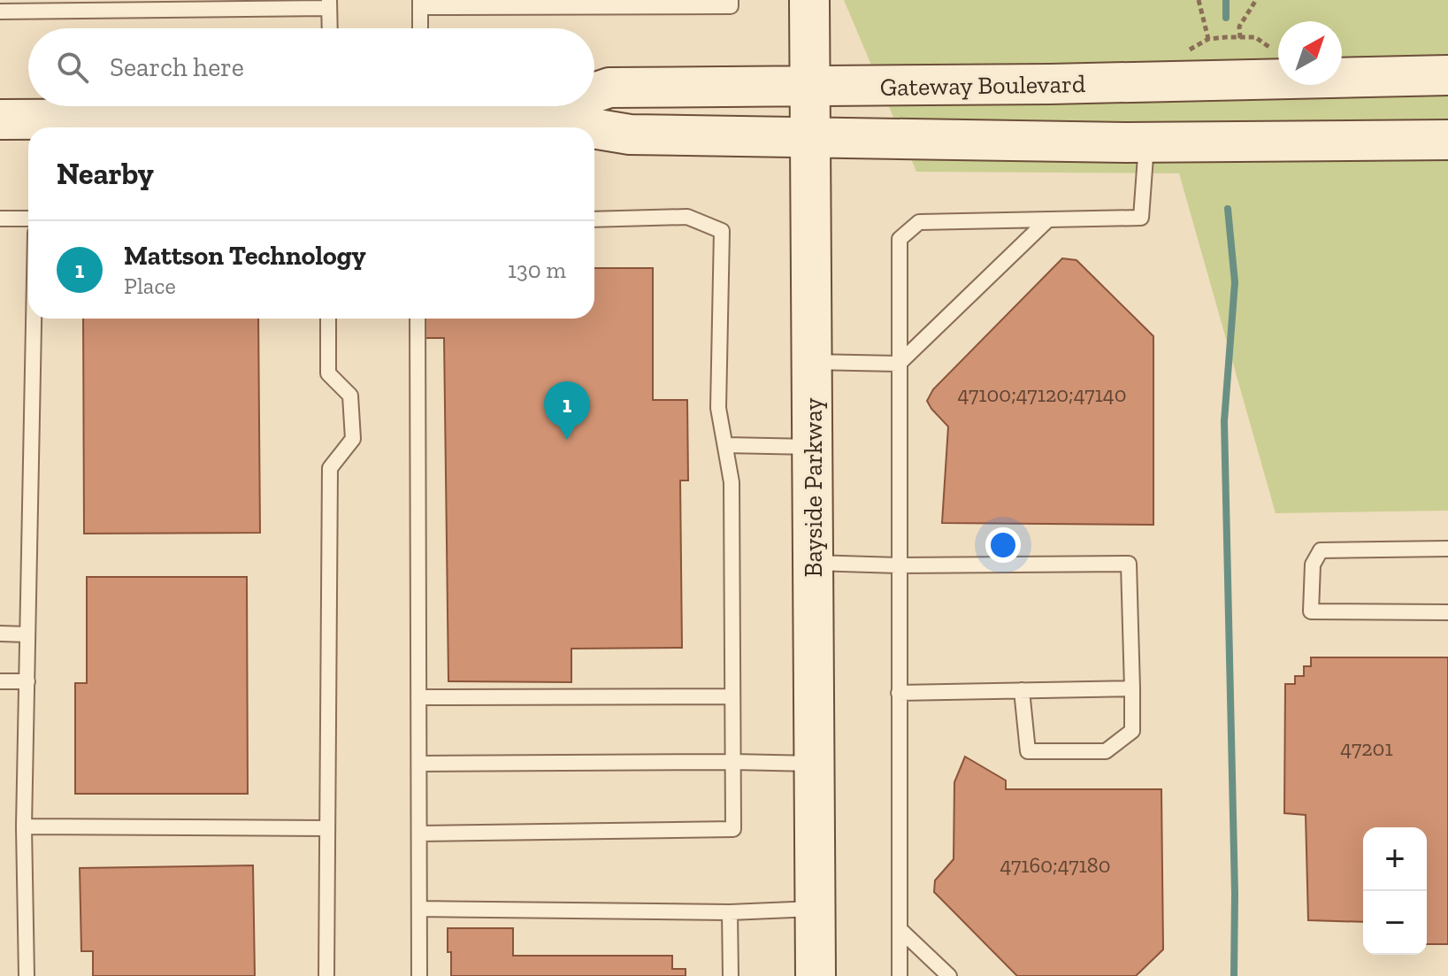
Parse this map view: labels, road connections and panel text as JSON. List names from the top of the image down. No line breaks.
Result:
{"streets":{"street":["Gateway Boulevard","Bayside Parkway"]},"crossings":[["Gateway Boulevard","Bayside Parkway"]],"house_numbers":["47100;47120;47140","47201","47160;47180"],"north":"top right","page":{"search":"Search here","heading":"Nearby","list":[{"mark":"1","name":"Mattson Technology","note":"Place","value":"130 m"}],"pins":"1","map_buttons":["+","−"]}}
